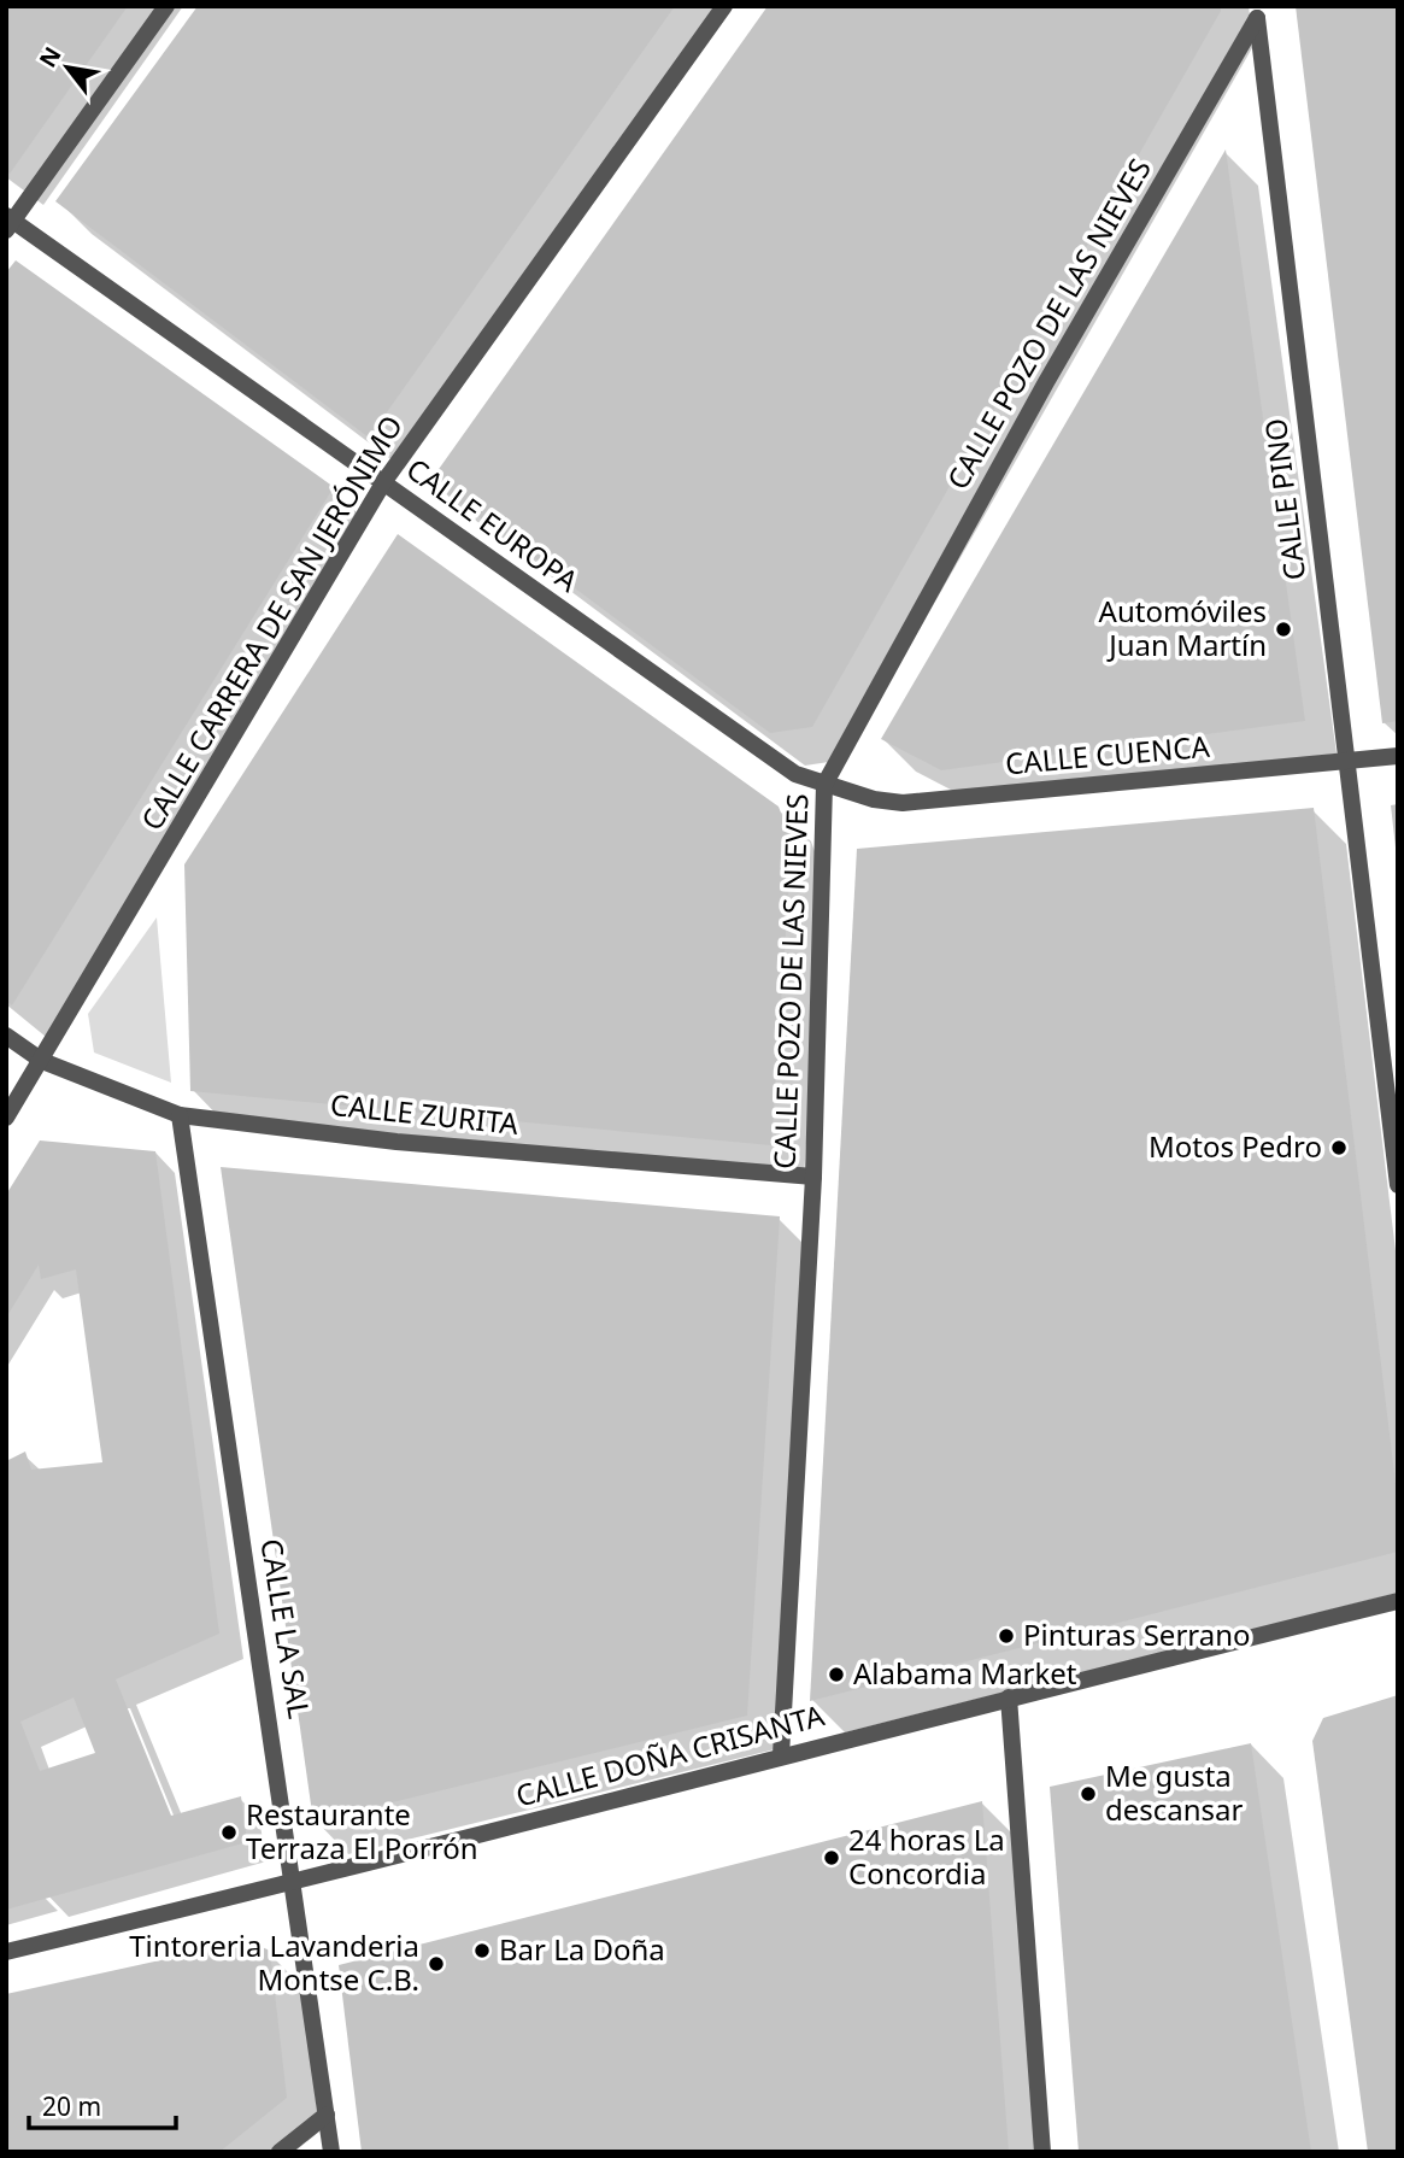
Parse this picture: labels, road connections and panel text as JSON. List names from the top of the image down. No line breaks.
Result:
{"streets":{"street":["CALLE POZO DE LAS NIEVES","CALLE PINO","CALLE EUROPA","CALLE CARRERA DE SAN JERÓNIMO","CALLE CUENCA","CALLE ZURITA","CALLE LA SAL","CALLE DOÑA CRISANTA"]},"crossings":[["CALLE POZO DE LAS NIEVES","CALLE PINO"],["CALLE POZO DE LAS NIEVES","CALLE EUROPA"],["CALLE POZO DE LAS NIEVES","CALLE CUENCA"],["CALLE POZO DE LAS NIEVES","CALLE ZURITA"],["CALLE POZO DE LAS NIEVES","CALLE DOÑA CRISANTA"],["CALLE PINO","CALLE CUENCA"],["CALLE EUROPA","CALLE CARRERA DE SAN JERÓNIMO"],["CALLE EUROPA","CALLE CUENCA"],["CALLE CARRERA DE SAN JERÓNIMO","CALLE ZURITA"],["CALLE ZURITA","CALLE LA SAL"],["CALLE LA SAL","CALLE DOÑA CRISANTA"]],"places":["Automóviles Juan Martín","Motos Pedro","Pinturas Serrano","Alabama Market","Me gusta descansar","Restaurante Terraza El Porrón","24 horas La Concordia","Bar La Doña","Tintoreria Lavanderia Montse C.B."],"scale_bar":"20 m","north":"top left"}
